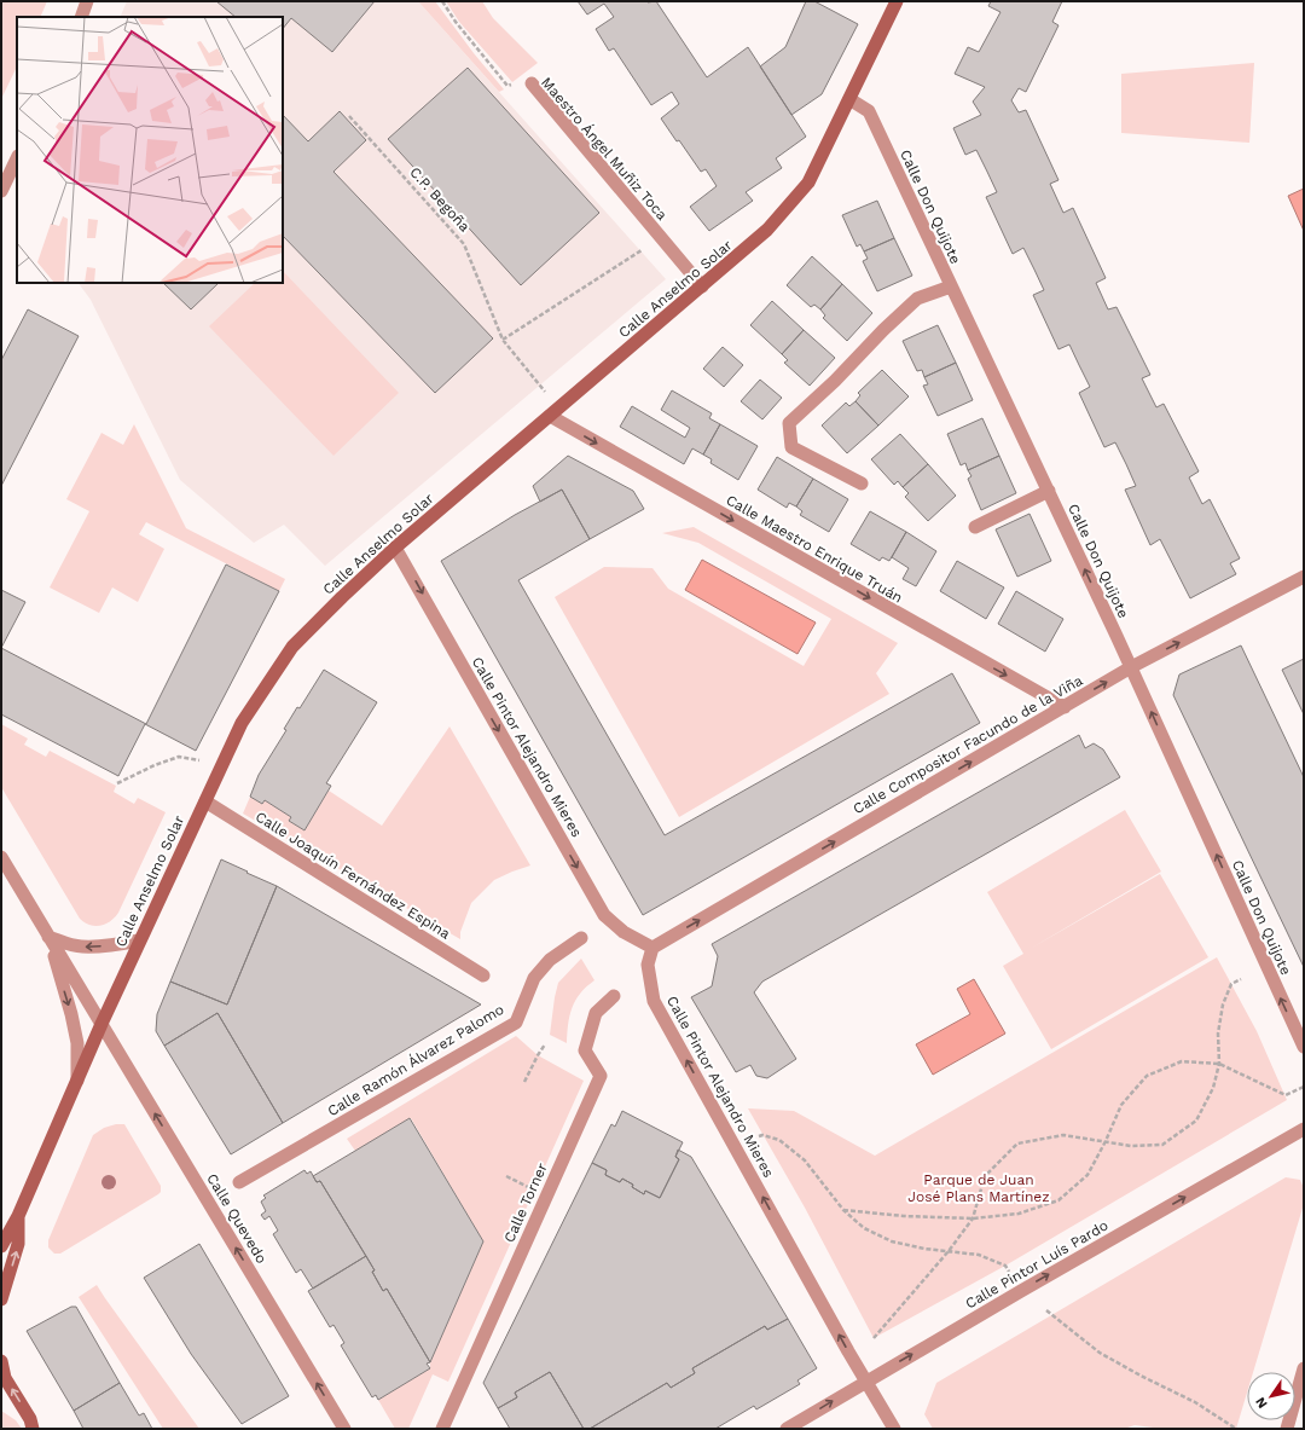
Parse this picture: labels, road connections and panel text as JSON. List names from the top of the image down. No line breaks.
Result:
{"streets":{"main road":["Calle Anselmo Solar"],"street":["Maestro Ángel Muñiz Toca","Calle Don Quijote","Calle Maestro Enrique Truán","Calle Compositor Facundo de la Viña","Calle Pintor Alejandro Mieres","Calle Joaquín Fernández Espina","Calle Ramón Álvarez Palomo","Calle Torner","Calle Quevedo","Calle Pintor Luís Pardo"],"path":["C.P. Begoña"]},"crossings":[["Maestro Ángel Muñiz Toca","Calle Anselmo Solar"],["Calle Don Quijote","Calle Anselmo Solar"],["Calle Don Quijote","Calle Compositor Facundo de la Viña"],["Calle Anselmo Solar","Calle Maestro Enrique Truán"],["Calle Anselmo Solar","Calle Pintor Alejandro Mieres"],["Calle Anselmo Solar","Calle Joaquín Fernández Espina"],["Calle Anselmo Solar","Calle Quevedo"],["Calle Maestro Enrique Truán","Calle Compositor Facundo de la Viña"],["Calle Compositor Facundo de la Viña","Calle Pintor Alejandro Mieres"],["Calle Pintor Alejandro Mieres","Calle Pintor Luís Pardo"]],"one_way":["Calle Don Quijote","Calle Maestro Enrique Truán","Calle Compositor Facundo de la Viña","Calle Quevedo","Calle Pintor Luís Pardo"],"parks":["Parque de Juan José Plans Martínez"],"north":"bottom left"}
